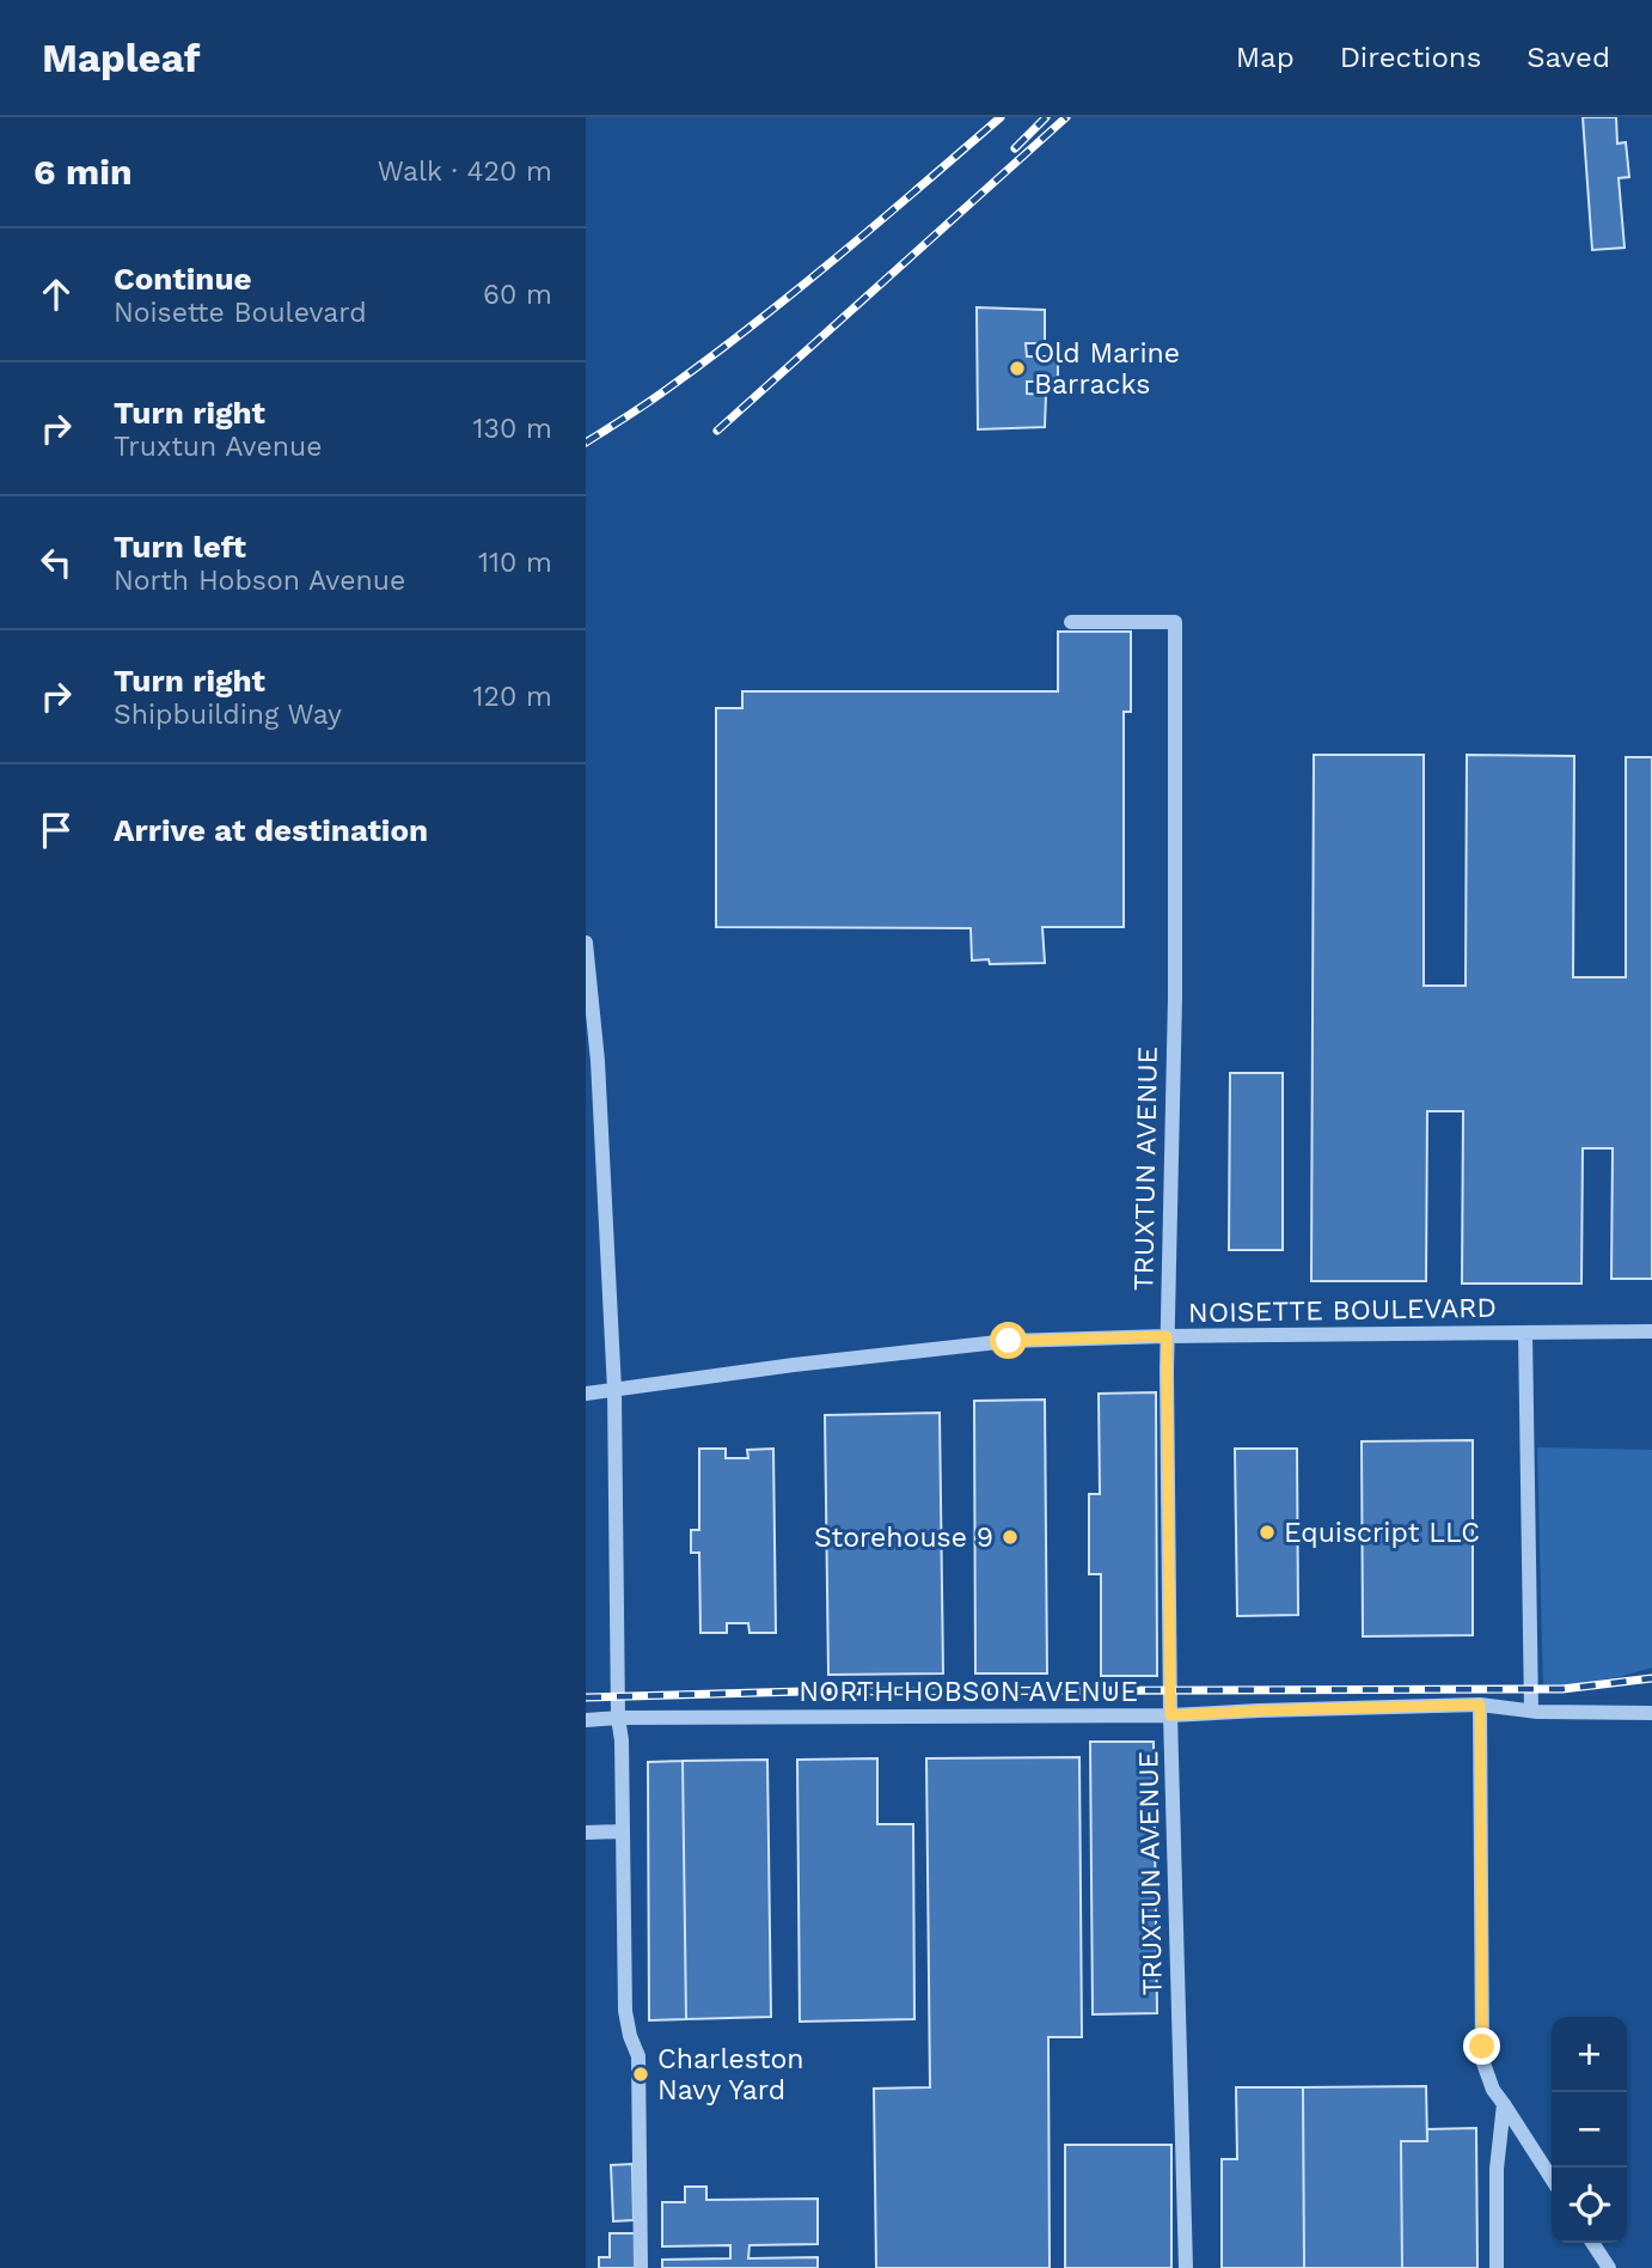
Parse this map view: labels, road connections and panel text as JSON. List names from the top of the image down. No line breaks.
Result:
{"streets":{"street":["TRUXTUN AVENUE","NOISETTE BOULEVARD","NORTH HOBSON AVENUE"]},"crossings":[["TRUXTUN AVENUE","NOISETTE BOULEVARD"],["TRUXTUN AVENUE","NORTH HOBSON AVENUE"]],"places":["Old Marine Barracks","Equiscript LLC","Storehouse 9","Charleston Navy Yard"],"page":{"header":"Mapleaf","nav":["Map","Directions","Saved"],"heading":["6 min","Walk · 420 m"],"list":[["Continue","Noisette Boulevard","60 m"],["Turn right","Truxtun Avenue","130 m"],["Turn left","North Hobson Avenue","110 m"],["Turn right","Shipbuilding Way","120 m"],"Arrive at destination"],"map_buttons":["+","−"]}}
